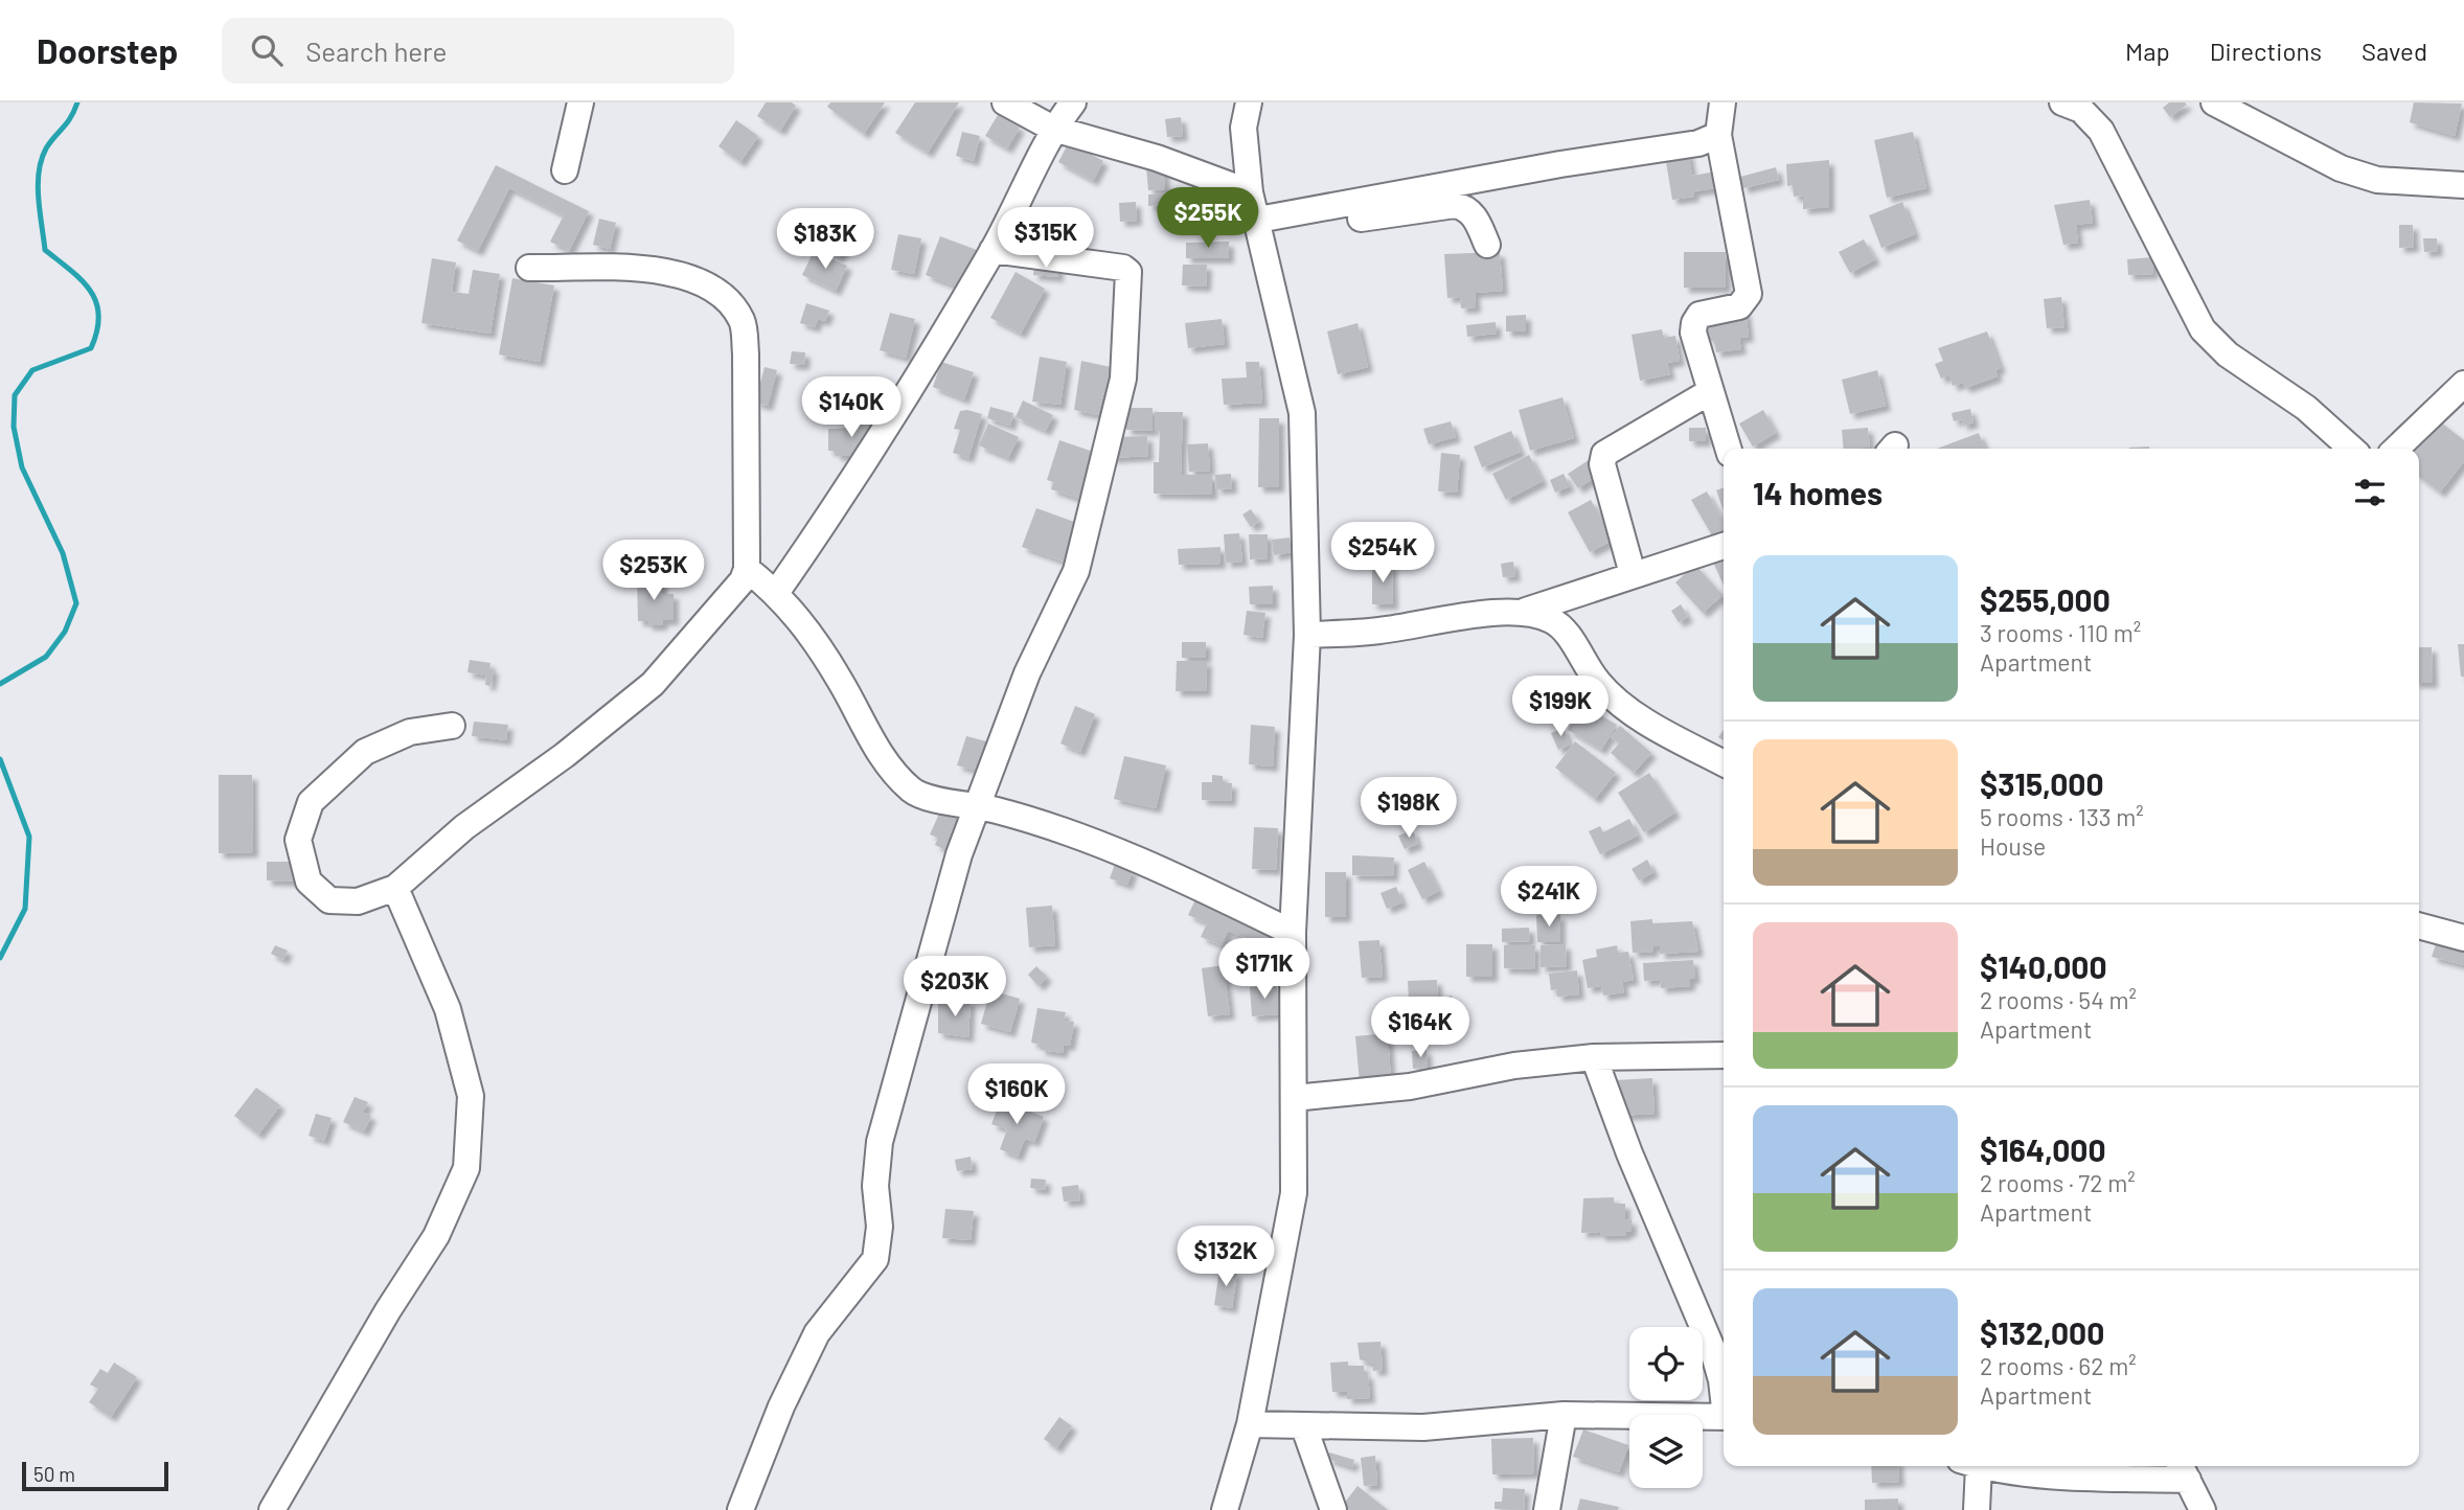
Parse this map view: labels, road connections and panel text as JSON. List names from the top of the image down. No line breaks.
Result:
{"scale_bar":"50 m","page":{"header":"Doorstep","search":"Search here","nav":["Map","Directions","Saved"],"price":["$255K","$315K","$183K","$140K","$254K","$253K","$199K","$198K","$241K","$171K","$203K","$164K","$160K","$132K"],"heading":"14 homes","list":[{"name":"$255,000","note":"3 rooms · 110 m² · Apartment"},{"name":"$315,000","note":"5 rooms · 133 m² · House"},{"name":"$140,000","note":"2 rooms · 54 m² · Apartment"},{"name":"$164,000","note":"2 rooms · 72 m² · Apartment"},{"name":"$132,000","note":"2 rooms · 62 m² · Apartment"}],"scale":"50 m"}}
